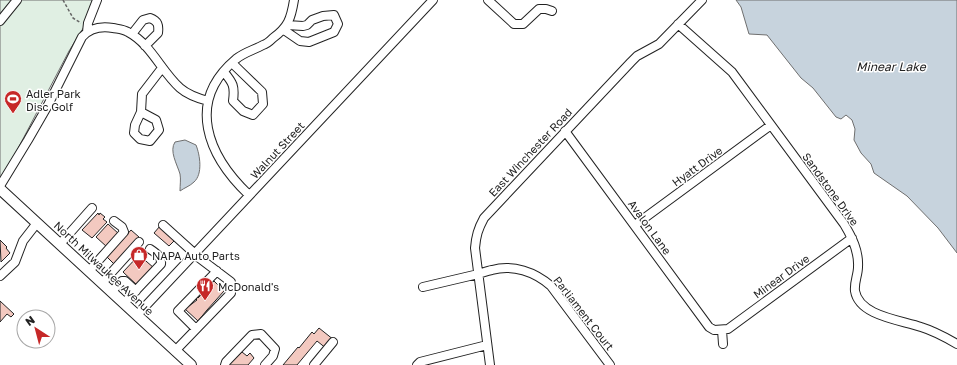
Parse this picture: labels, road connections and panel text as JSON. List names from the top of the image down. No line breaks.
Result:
{"streets":{"main road":["North Milwaukee Avenue"],"street":["Walnut Street","East Winchester Road","Hyatt Drive","Sandstone Drive","Avalon Lane","Minear Drive","Parliament Court"]},"crossings":[["Walnut Street","North Milwaukee Avenue"],["East Winchester Road","Sandstone Drive"],["East Winchester Road","Avalon Lane"],["East Winchester Road","Parliament Court"],["Hyatt Drive","Sandstone Drive"],["Hyatt Drive","Avalon Lane"],["Sandstone Drive","Minear Drive"],["Avalon Lane","Minear Drive"]],"water":["Minear Lake"],"places":{"sports":["Adler Park Disc Golf"],"shop":["NAPA Auto Parts"],"restaurant":["McDonald's"]},"north":"top left"}
